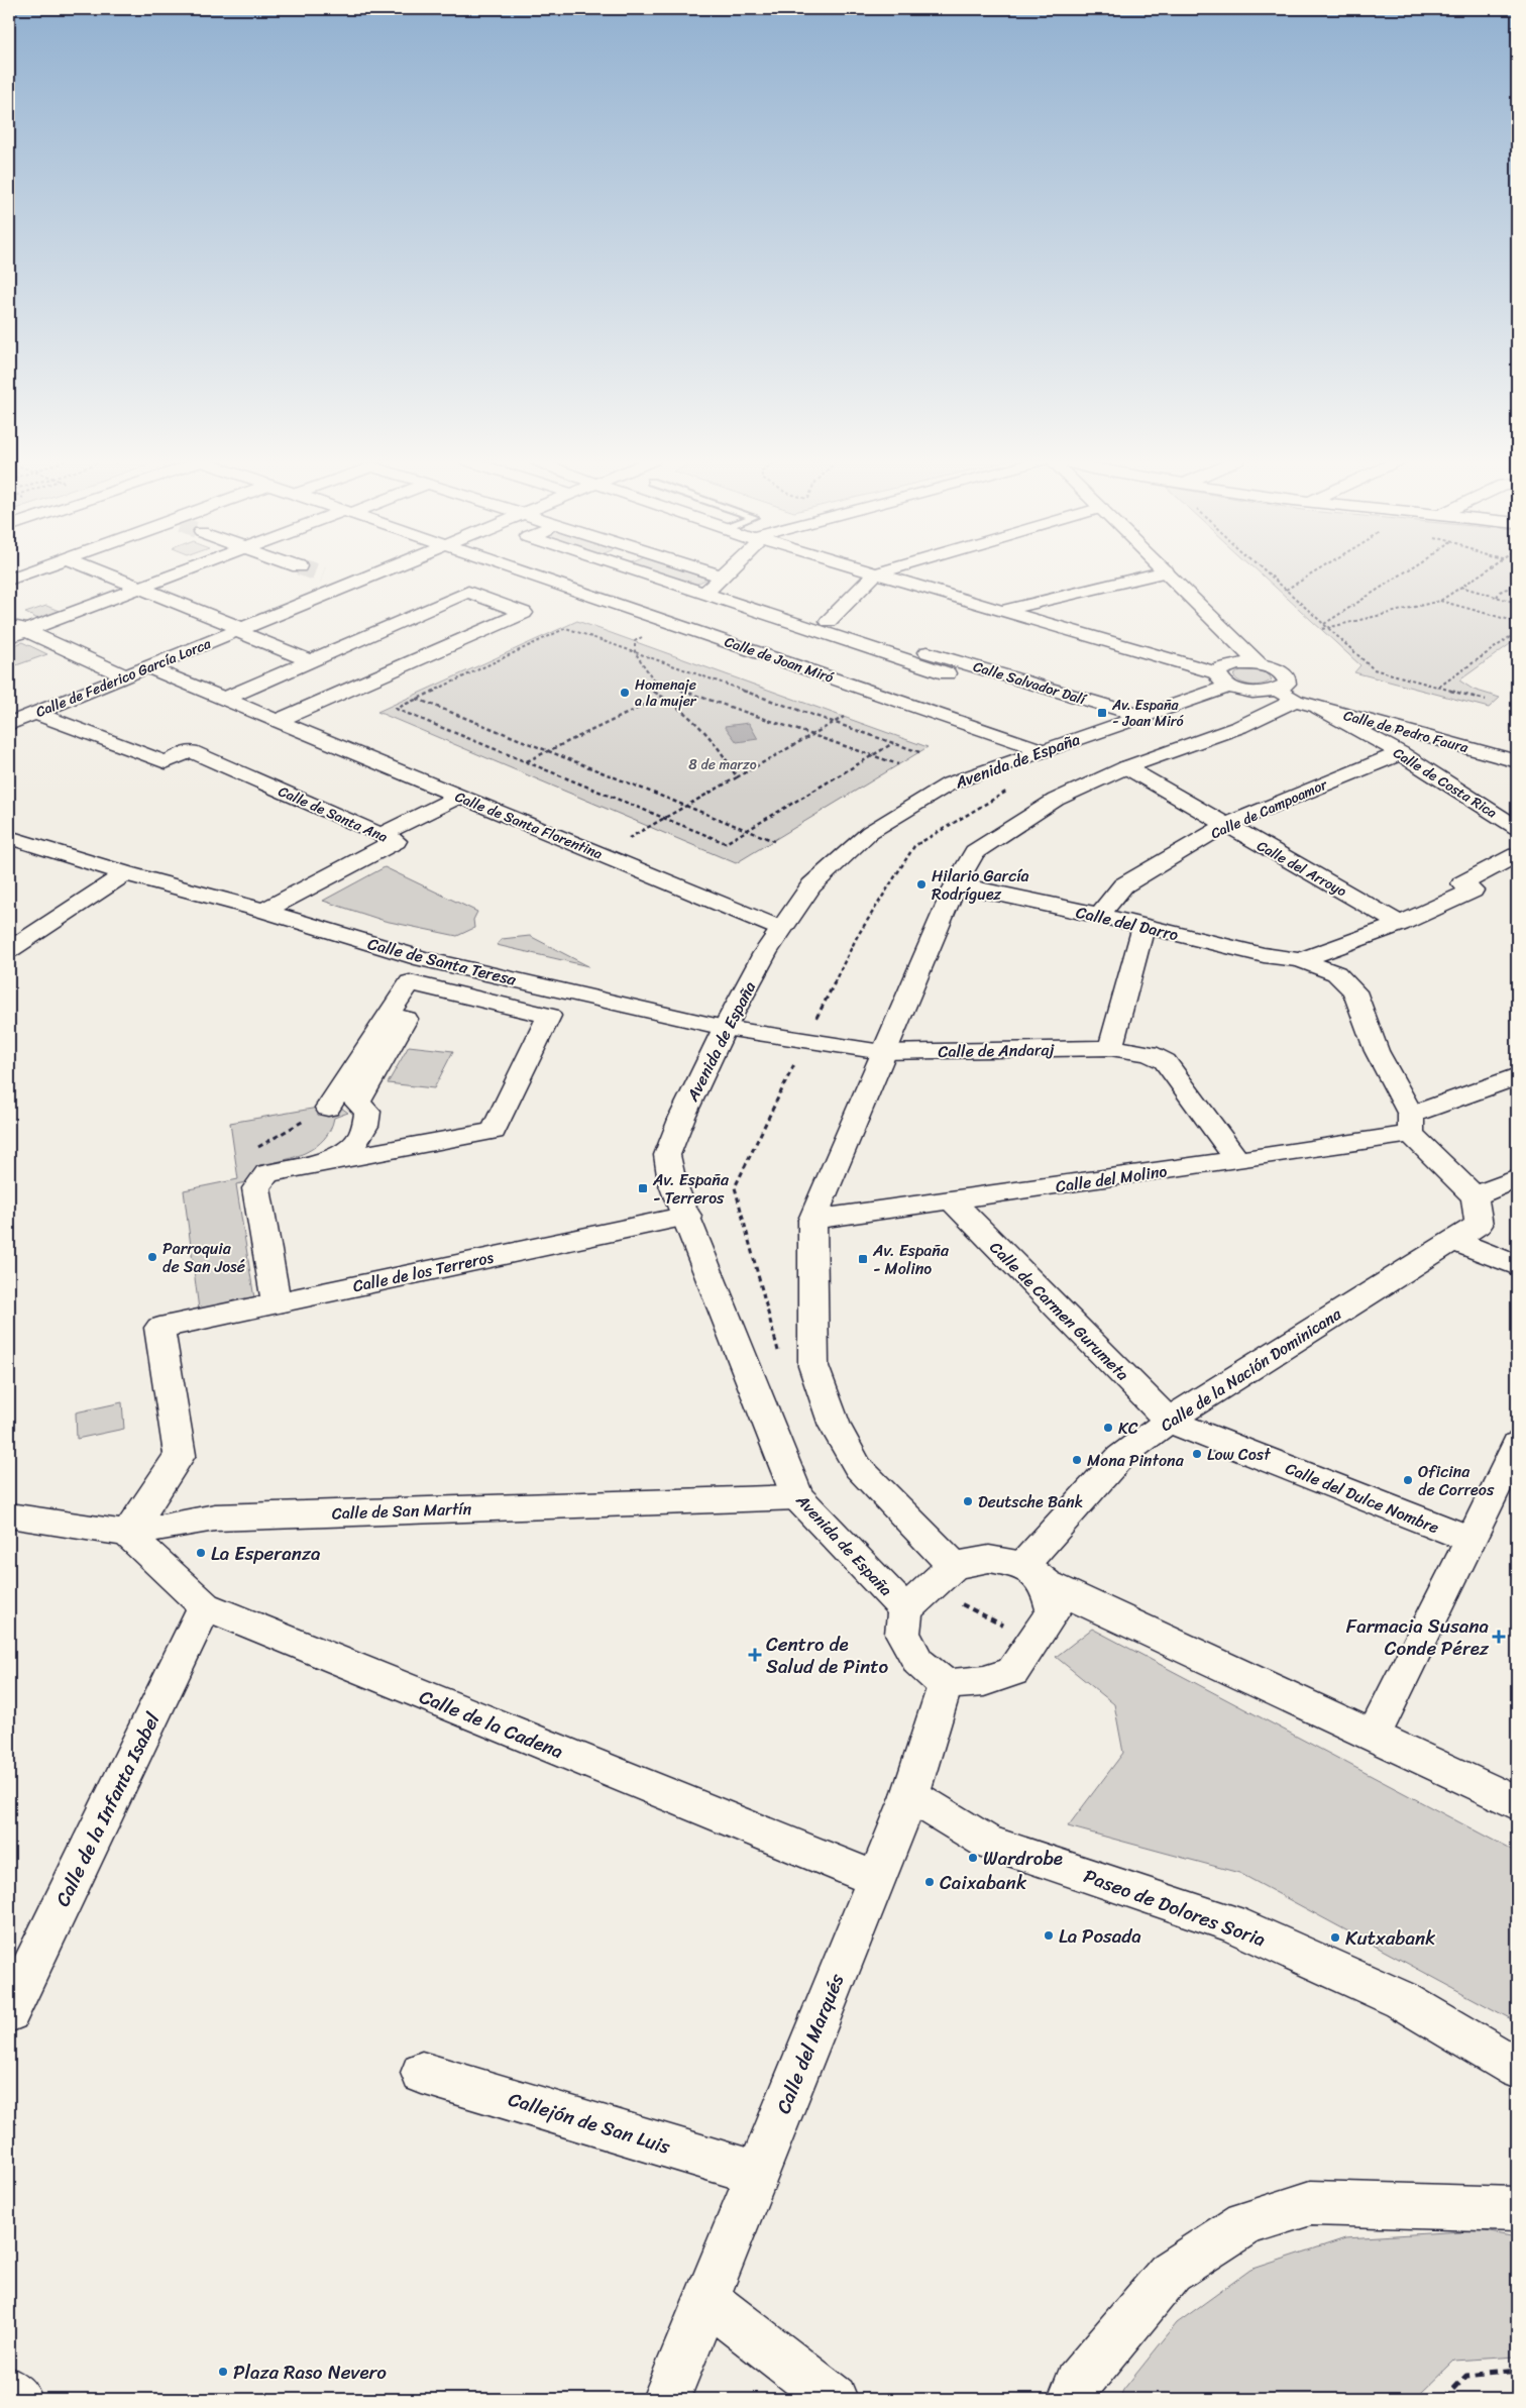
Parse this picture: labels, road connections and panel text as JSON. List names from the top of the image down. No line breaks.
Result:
{"streets":{"street":["Calle de Joan Miró","Calle de Federico García Lorca","Calle Salvador Dalí","Calle de Pedro Faura","Avenida de España","Calle de Costa Rica","Calle de Campoamor","Calle de Santa Ana","Calle de Santa Florentina","Calle del Arroyo","Calle del Darro","Calle de Santa Teresa","Calle de Andaraj","Calle del Molino","Calle de los Terreros","Calle de Carmen Gurumeta","Calle de la Nación Dominicana","Calle del Dulce Nombre","Calle de San Martín","Calle de la Cadena","Calle de la Infanta Isabel","Paseo de Dolores Soria","Calle del Marqués","Callejón de San Luis"]},"crossings":[["Calle de Joan Miró","Calle Salvador Dalí"],["Calle de Joan Miró","Avenida de España"],["Calle de Federico García Lorca","Calle de Santa Ana"],["Calle de Federico García Lorca","Calle de Santa Florentina"],["Calle Salvador Dalí","Avenida de España"],["Calle de Pedro Faura","Calle de Costa Rica"],["Avenida de España","Calle de Santa Florentina"],["Avenida de España","Calle de Santa Teresa"],["Avenida de España","Calle de los Terreros"],["Avenida de España","Calle de San Martín"],["Calle de Costa Rica","Calle de Campoamor"],["Calle de Campoamor","Calle del Arroyo"],["Calle de Campoamor","Calle del Darro"],["Calle de Santa Ana","Calle de Santa Teresa"],["Calle de Santa Teresa","Calle de Andaraj"],["Calle de Andaraj","Calle del Molino"],["Calle del Molino","Calle de Carmen Gurumeta"],["Calle de los Terreros","Calle de San Martín"],["Calle de los Terreros","Calle de la Cadena"],["Calle de Carmen Gurumeta","Calle de la Nación Dominicana"],["Calle de Carmen Gurumeta","Calle del Dulce Nombre"],["Calle de la Nación Dominicana","Calle del Dulce Nombre"],["Calle de San Martín","Calle de la Cadena"],["Calle de la Cadena","Calle de la Infanta Isabel"],["Calle de la Cadena","Calle del Marqués"],["Paseo de Dolores Soria","Calle del Marqués"],["Calle del Marqués","Callejón de San Luis"]],"parks":["8 de marzo"],"places":{"other":["Homenaje a la mujer","Hilario García Rodríguez","Parroquia de San José","KC","Low Cost","Mona Pintona","Oficina de Correos","Deutsche Bank","La Esperanza","Wardrobe","Caixabank","La Posada","Kutxabank","Plaza Raso Nevero"],"transit":["Av. España - Joan Miró","Av. España - Terreros","Av. España - Molino"],"health":["Farmacia Susana Conde Pérez","Centro de Salud de Pinto"]}}
